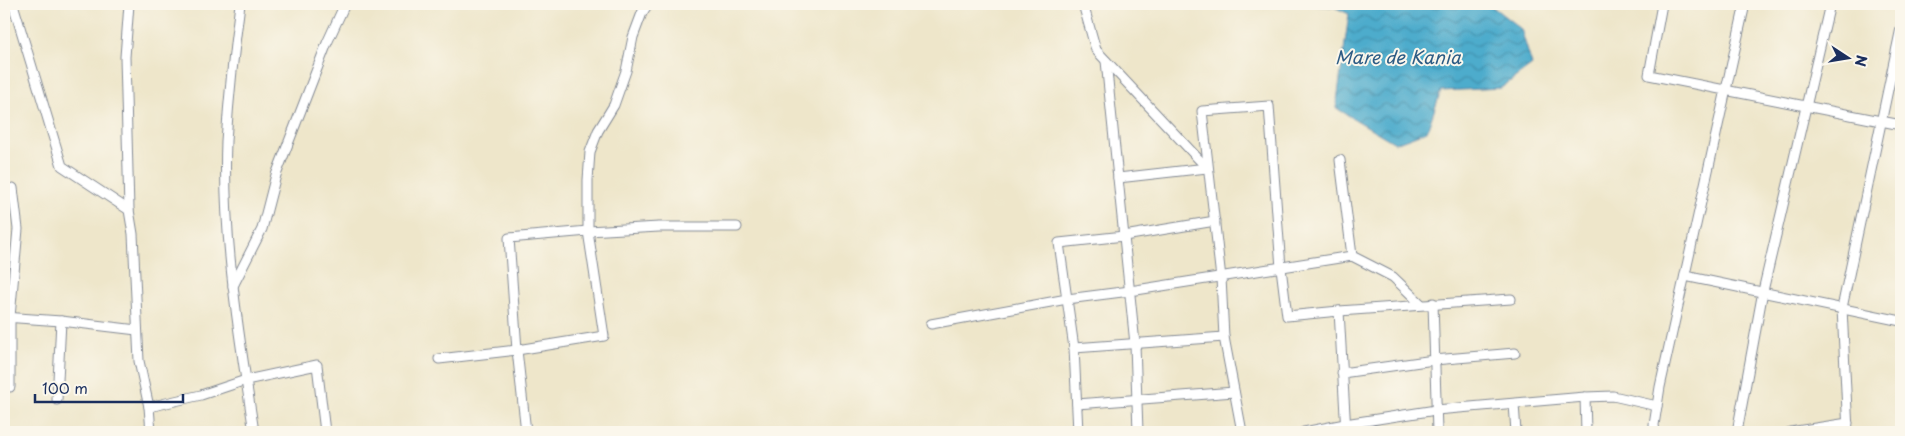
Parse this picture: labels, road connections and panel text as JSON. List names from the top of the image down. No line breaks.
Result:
{"water":["Mare de Kania"],"scale_bar":"100 m","north":"right"}
